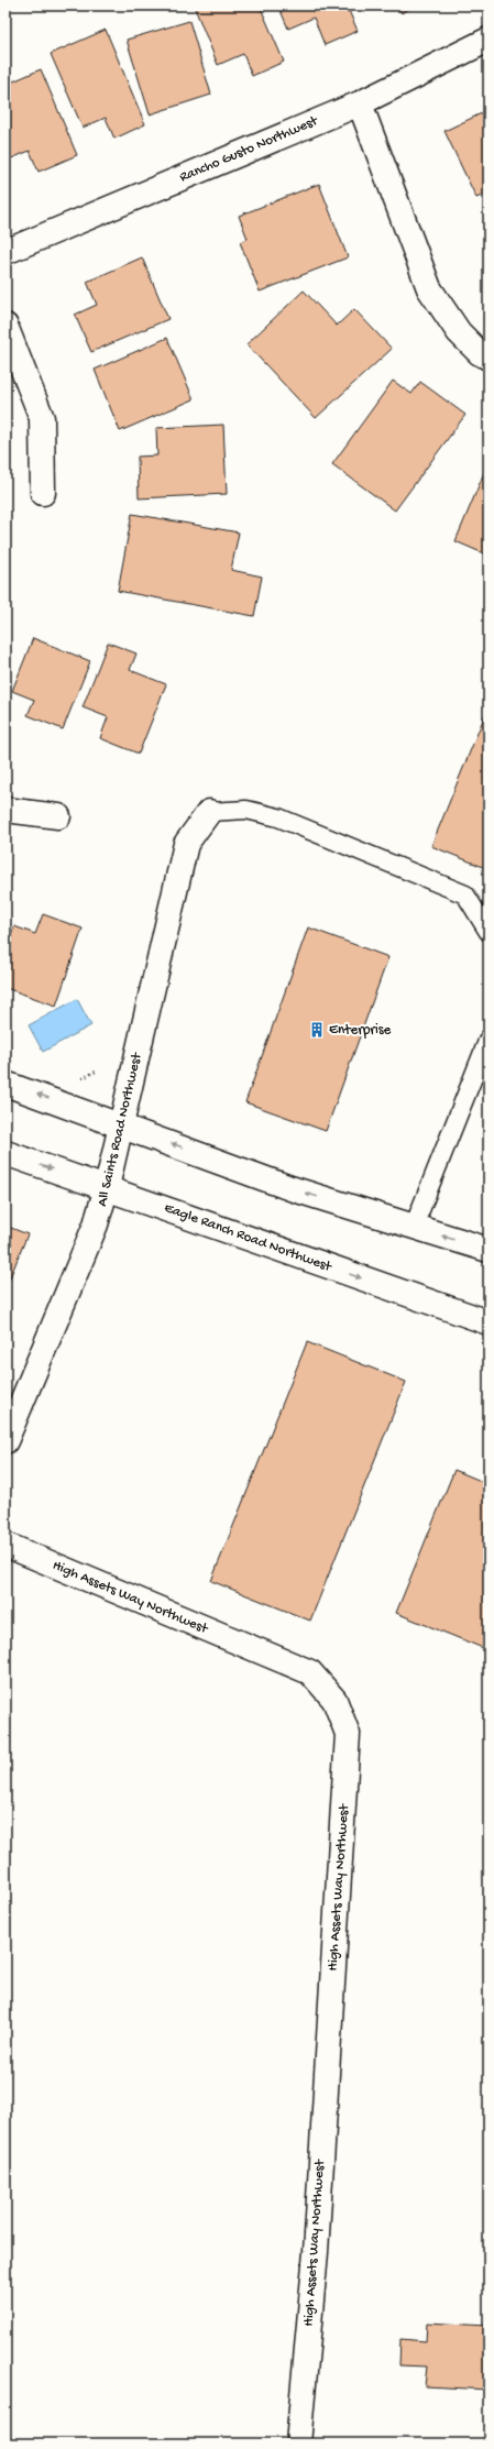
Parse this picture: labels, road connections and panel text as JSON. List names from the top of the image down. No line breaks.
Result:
{"streets":{"street":["Rancho Gusto Northwest","All Saints Road Northwest","Eagle Ranch Road Northwest","High Assets Way Northwest"]},"crossings":[["All Saints Road Northwest","Eagle Ranch Road Northwest"]],"places":{"building":["Enterprise"]}}
